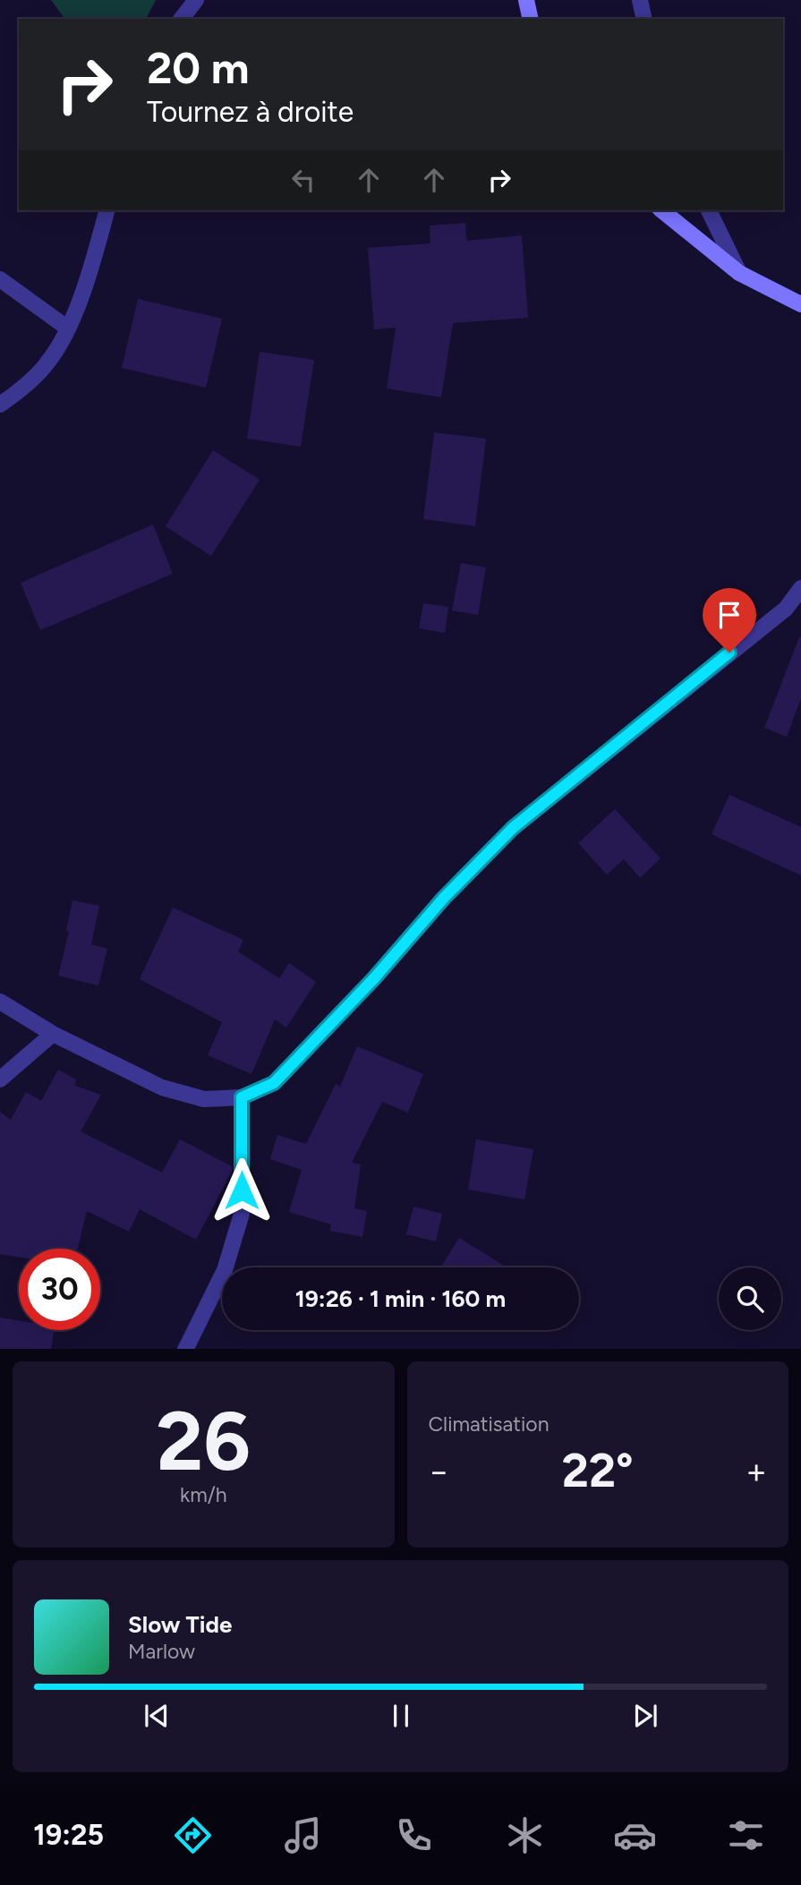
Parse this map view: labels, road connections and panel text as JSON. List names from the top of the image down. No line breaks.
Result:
{"page":{"turn":["20 m","Tournez à droite"],"limit":"30","trip":"19:26 · 1 min · 160 m","tile":[["26","km/h"],"Climatisation"],"heat":["−","22°","+"],"song":["Slow Tide","Marlow"],"tabs":"19:25"}}
